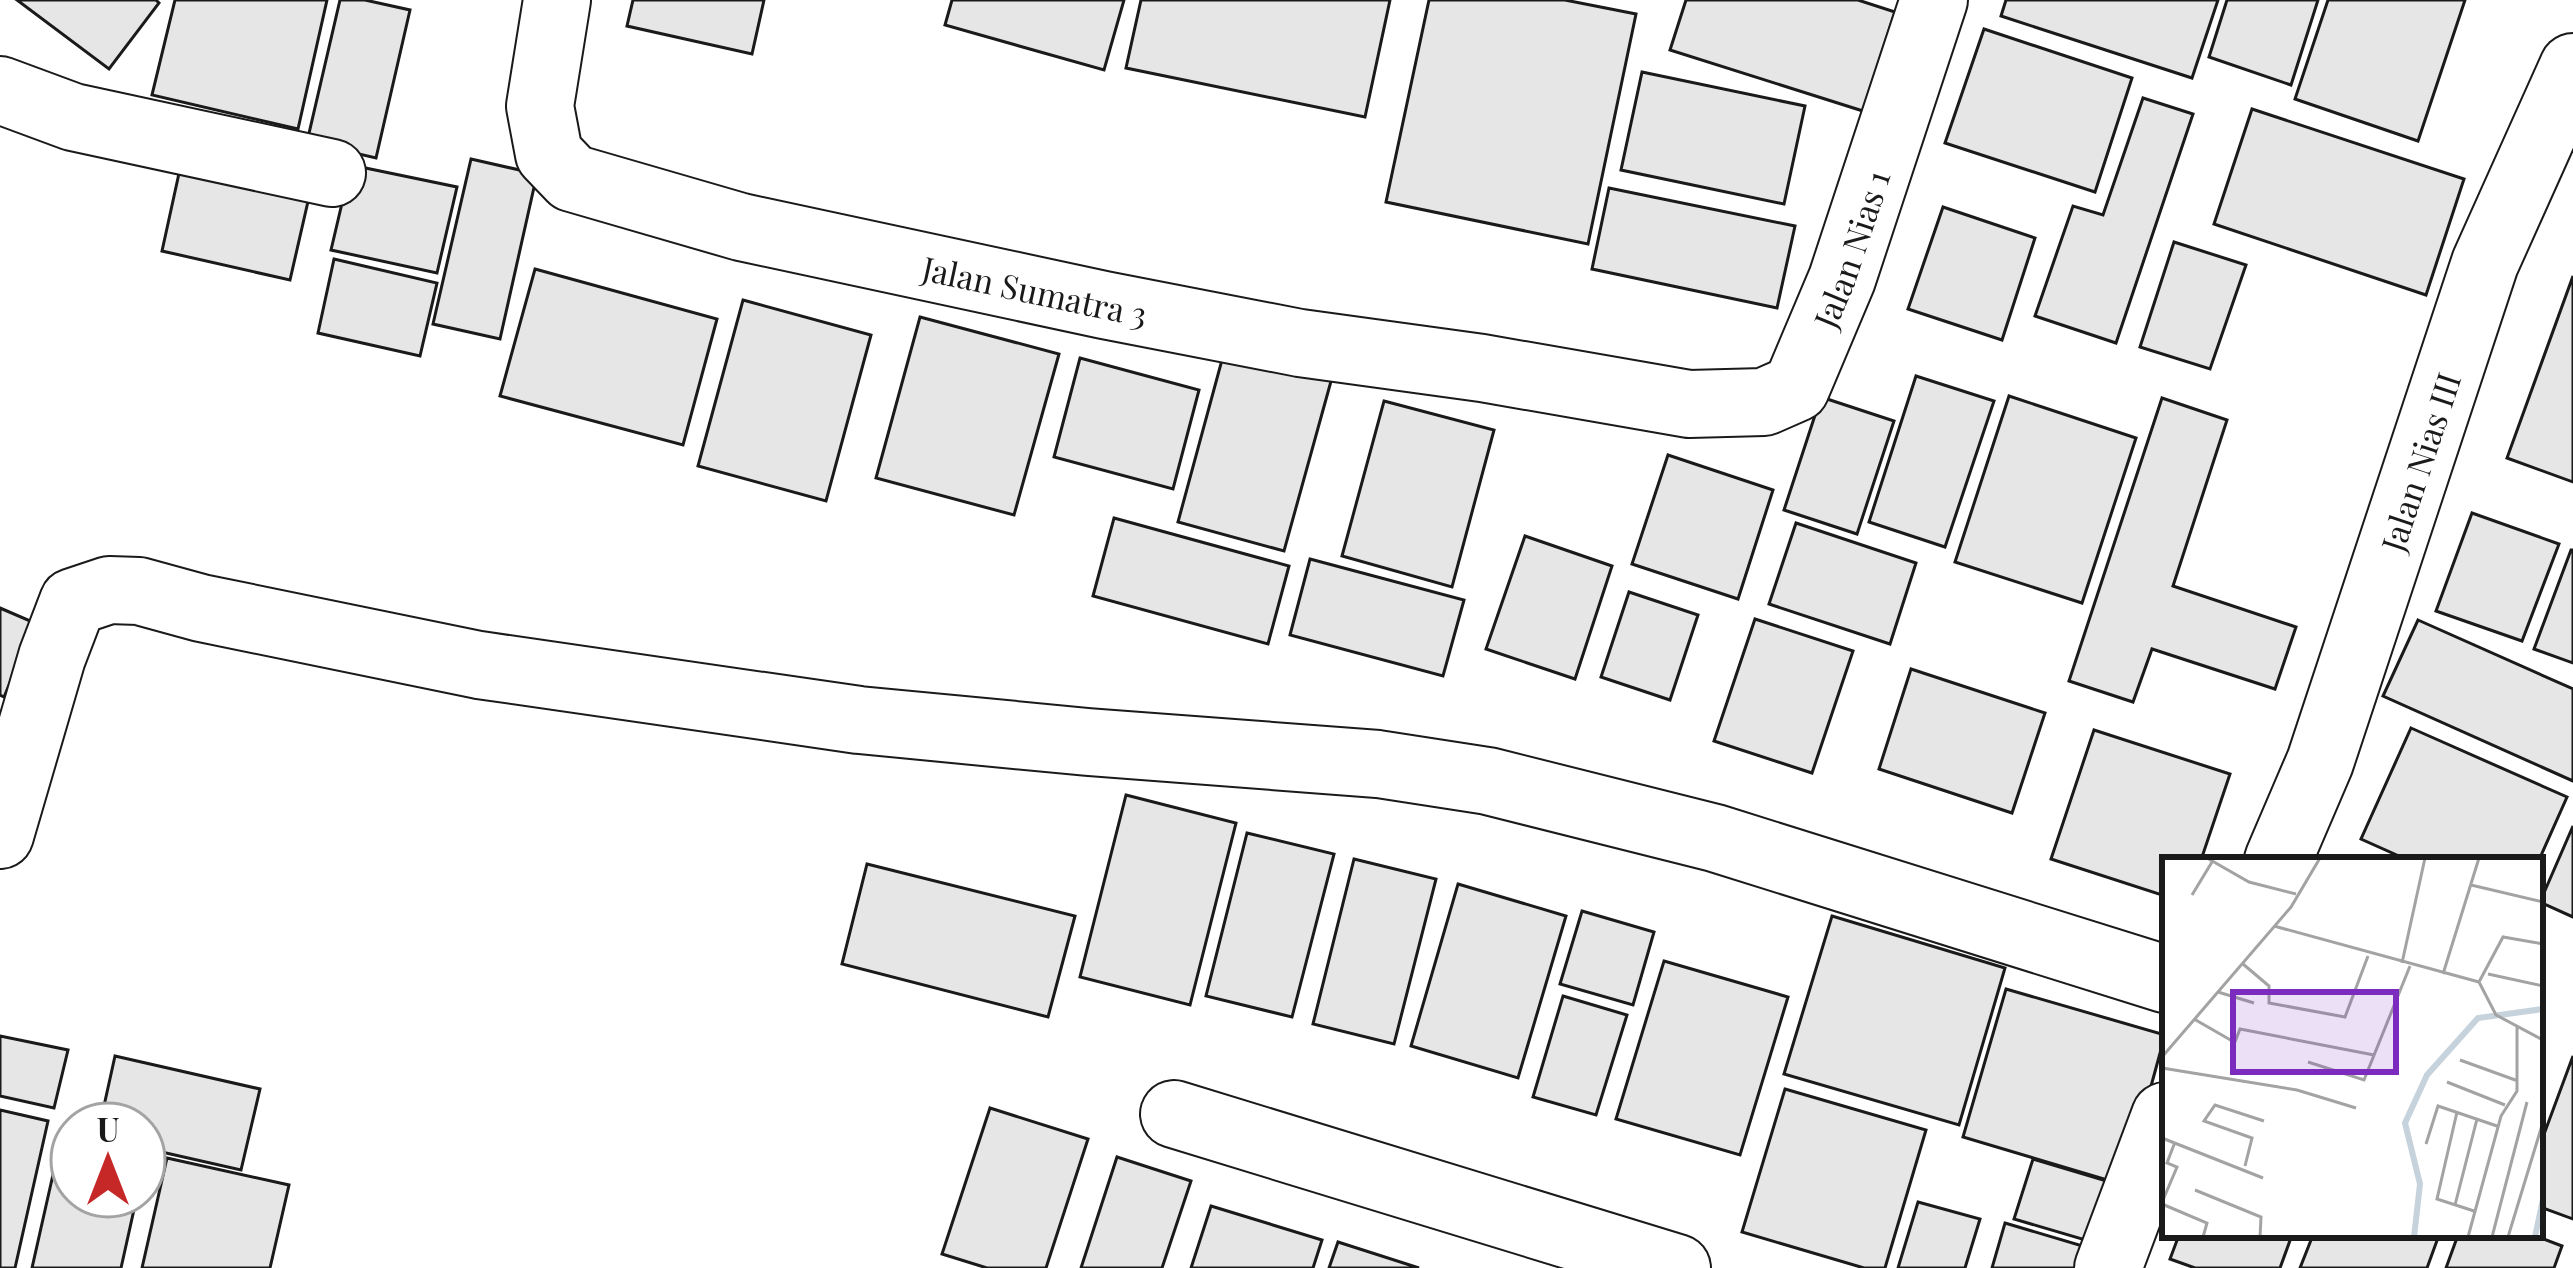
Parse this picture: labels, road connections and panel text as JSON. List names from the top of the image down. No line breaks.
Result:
{"streets":{"street":["Jalan Nias 1","Jalan Sumatra 3","Jalan Nias III"]},"crossings":[["Jalan Nias 1","Jalan Sumatra 3"]],"north":"top"}
